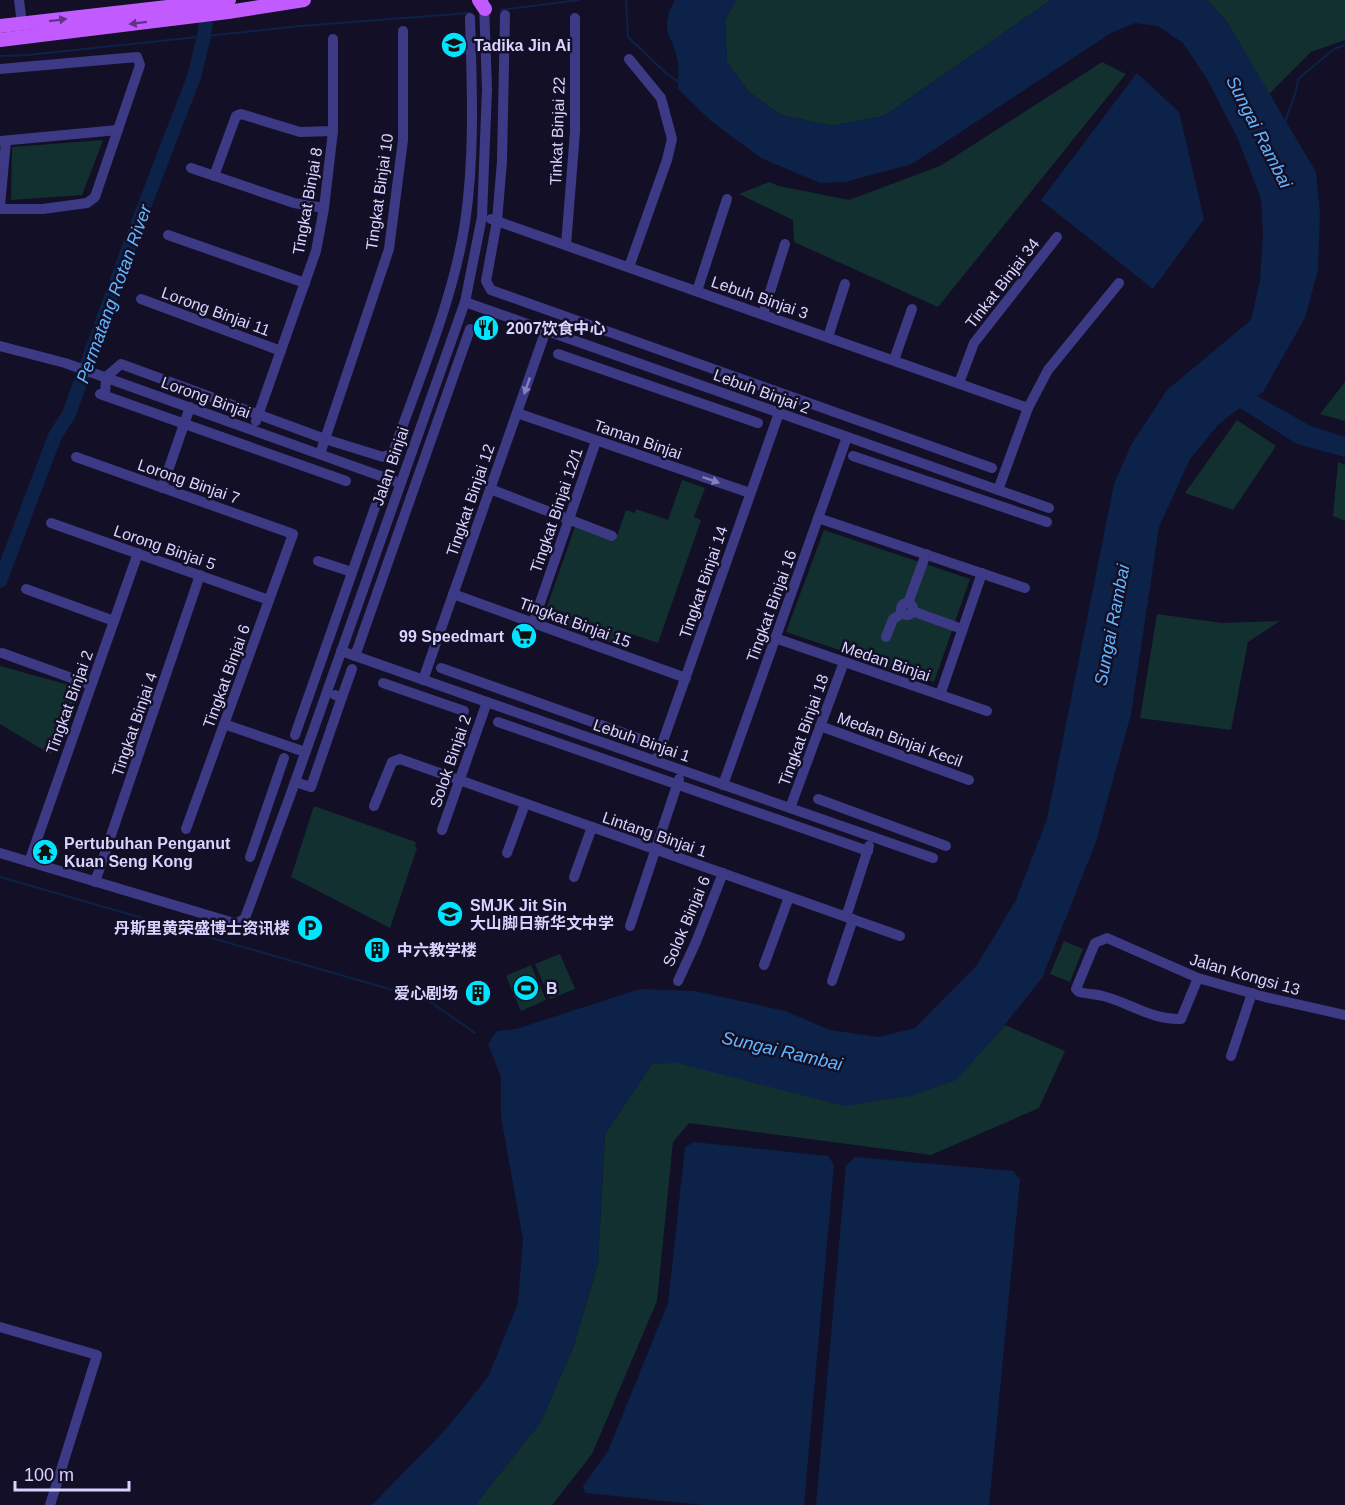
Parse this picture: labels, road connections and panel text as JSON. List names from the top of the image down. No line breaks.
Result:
{"streets":{"street":["Tinkat Binjai 22","Tingkat Binjai 10","Tingkat Binjai 8","Tinkat Binjai 34","Lebuh Binjai 3","Lorong Binjai 11","Lebuh Binjai 2","Lorong Binjai","Taman Binjai","Jalan Binjai","Lorong Binjai 7","Tingkat Binjai 12","Tingkat Binjai 12/1","Lorong Binjai 5","Tingkat Binjai 14","Tingkat Binjai 16","Tingkat Binjai 15","Medan Binjai","Tingkat Binjai 6","Tingkat Binjai 2","Tingkat Binjai 4","Tingkat Binjai 18","Medan Binjai Kecil","Lebuh Binjai 1","Solok Binjai 2","Lintang Binjai 1","Solok Binjai 6","Jalan Kongsi 13"]},"crossings":[["Tinkat Binjai 22","Lebuh Binjai 3"],["Tingkat Binjai 10","Lorong Binjai"],["Tingkat Binjai 8","Lorong Binjai 11"],["Tingkat Binjai 8","Lorong Binjai"],["Tinkat Binjai 34","Lebuh Binjai 3"],["Lebuh Binjai 3","Lebuh Binjai 2"],["Lebuh Binjai 3","Jalan Binjai"],["Lebuh Binjai 2","Jalan Binjai"],["Lebuh Binjai 2","Tingkat Binjai 12"],["Lebuh Binjai 2","Tingkat Binjai 14"],["Lebuh Binjai 2","Tingkat Binjai 16"],["Lorong Binjai","Jalan Binjai"],["Taman Binjai","Tingkat Binjai 12"],["Taman Binjai","Tingkat Binjai 12/1"],["Taman Binjai","Tingkat Binjai 14"],["Jalan Binjai","Tingkat Binjai 4"],["Jalan Binjai","Lebuh Binjai 1"],["Lorong Binjai 7","Tingkat Binjai 6"],["Tingkat Binjai 12","Tingkat Binjai 15"],["Tingkat Binjai 12","Lebuh Binjai 1"],["Tingkat Binjai 12/1","Tingkat Binjai 15"],["Lorong Binjai 5","Tingkat Binjai 6"],["Lorong Binjai 5","Tingkat Binjai 2"],["Lorong Binjai 5","Tingkat Binjai 4"],["Tingkat Binjai 14","Tingkat Binjai 15"],["Tingkat Binjai 14","Lebuh Binjai 1"],["Tingkat Binjai 16","Medan Binjai"],["Tingkat Binjai 16","Lebuh Binjai 1"],["Medan Binjai","Tingkat Binjai 18"],["Tingkat Binjai 18","Medan Binjai Kecil"],["Tingkat Binjai 18","Lebuh Binjai 1"],["Lebuh Binjai 1","Solok Binjai 2"],["Solok Binjai 2","Lintang Binjai 1"],["Lintang Binjai 1","Solok Binjai 6"]],"water":["Sungai Rambai","Permatang Rotan River"],"places":{"school or university":["Tadika Jin Ai","SMJK Jit Sin 大山脚日新华文中学"],"restaurant":["2007饮食中心"],"supermarket":["99 Speedmart"],"temple":["Pertubuhan Penganut Kuan Seng Kong"],"parking":["丹斯里黄荣盛博士资讯楼"],"building":["中六教学楼","爱心剧场"],"sports":["B"]},"scale_bar":"100 m"}
